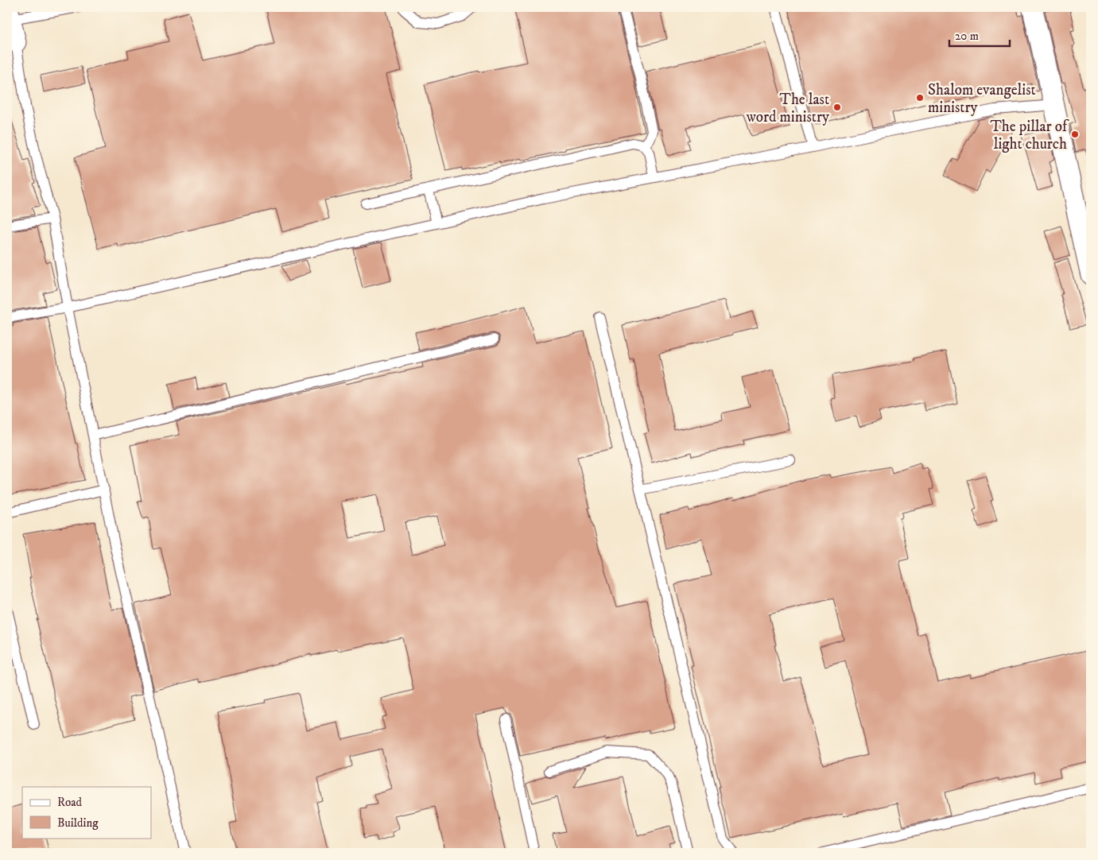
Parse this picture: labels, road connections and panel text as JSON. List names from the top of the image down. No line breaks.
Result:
{"places":["Shalom evangelist ministry","The last word ministry","The pillar of light church"],"legend":["Road","Building"],"scale_bar":"20 m"}
